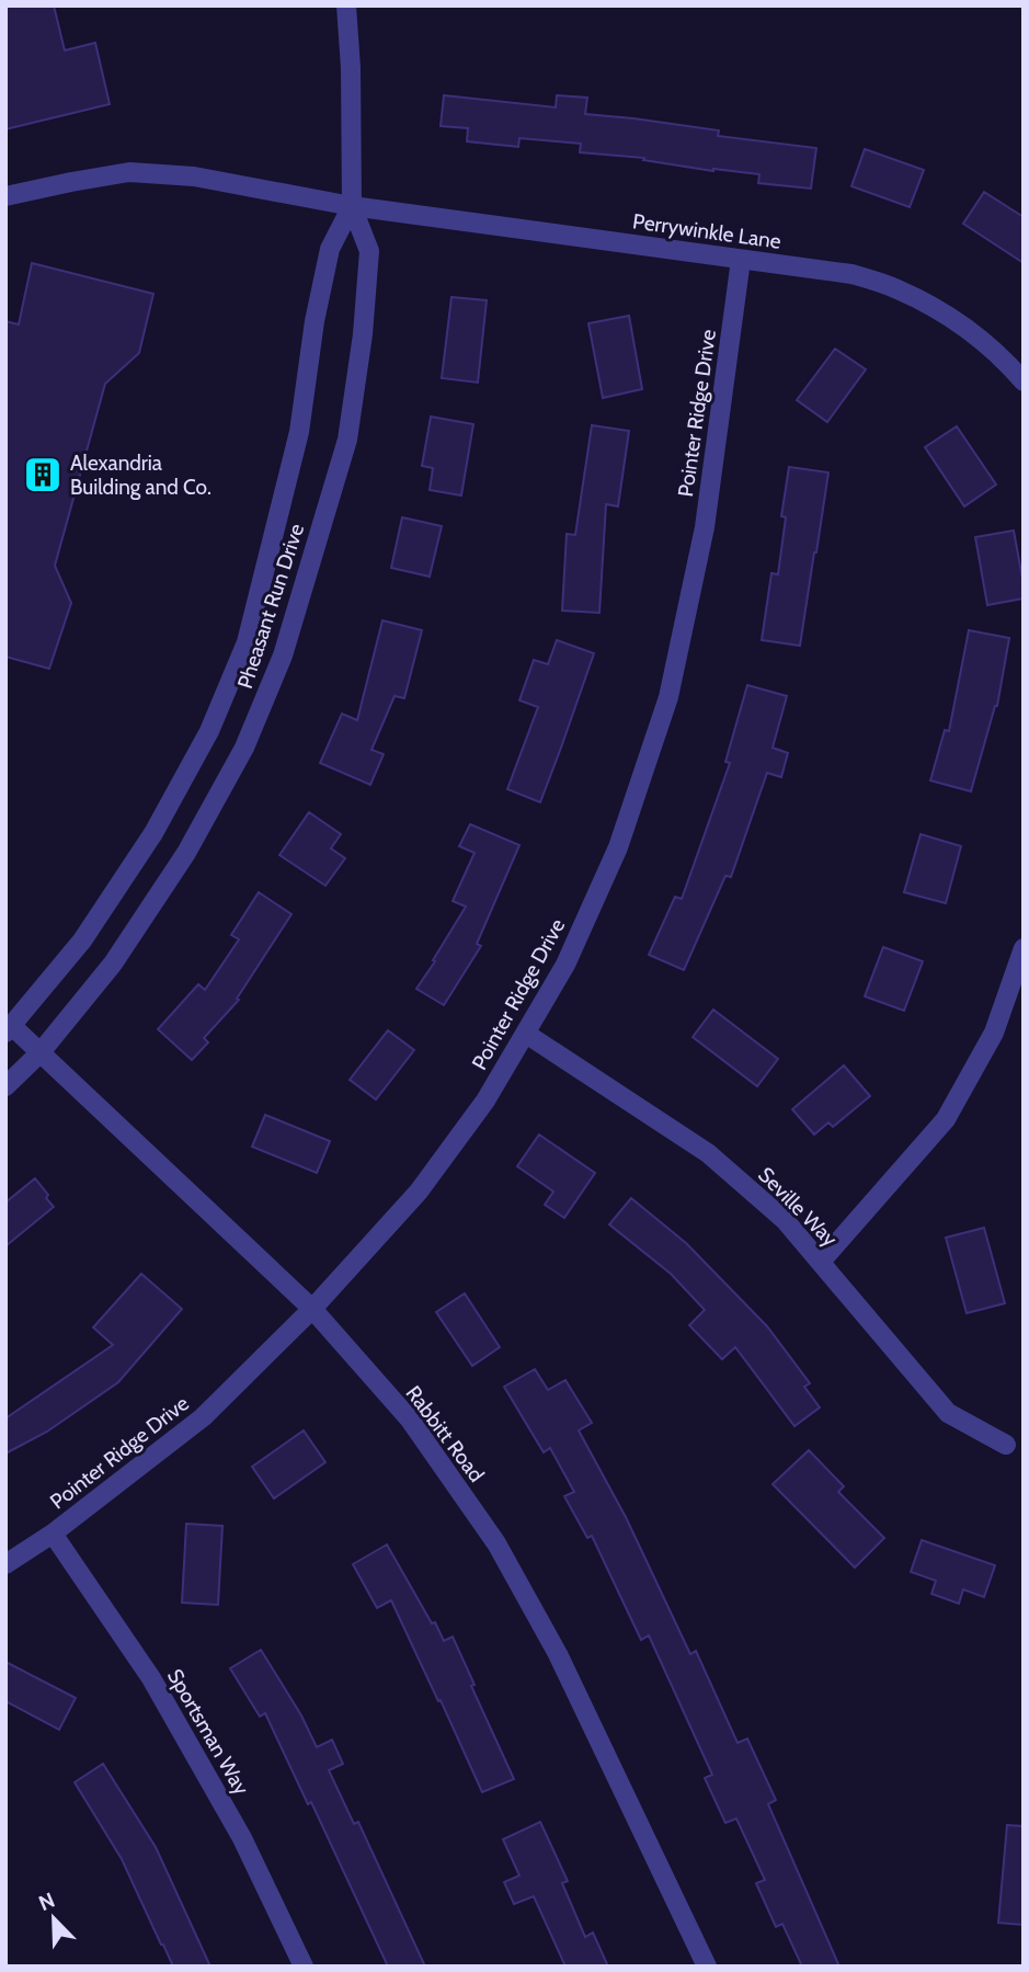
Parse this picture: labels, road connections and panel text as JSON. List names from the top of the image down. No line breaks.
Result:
{"streets":{"street":["Perrywinkle Lane","Pointer Ridge Drive","Pheasant Run Drive","Seville Way","Rabbitt Road","Sportsman Way"]},"crossings":[["Perrywinkle Lane","Pointer Ridge Drive"],["Perrywinkle Lane","Pheasant Run Drive"],["Pointer Ridge Drive","Seville Way"],["Pointer Ridge Drive","Rabbitt Road"],["Pointer Ridge Drive","Sportsman Way"],["Pheasant Run Drive","Rabbitt Road"]],"places":{"building":["Alexandria Building and Co."]},"north":"top left"}
